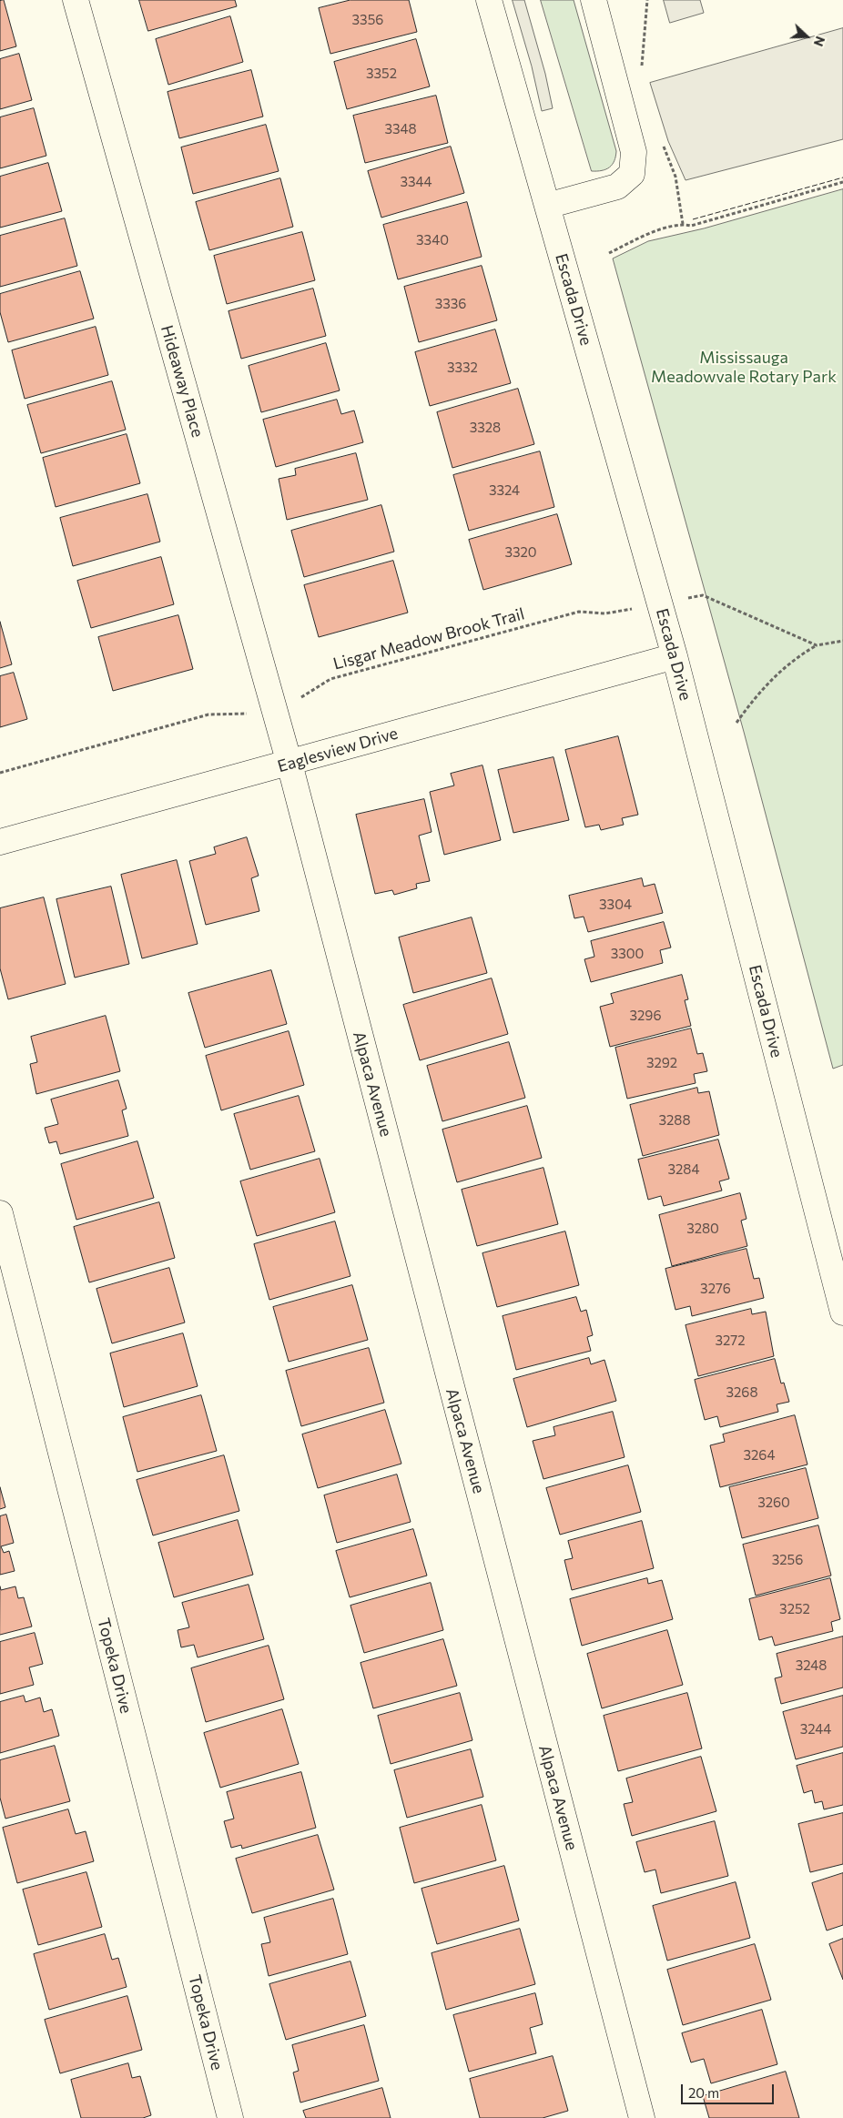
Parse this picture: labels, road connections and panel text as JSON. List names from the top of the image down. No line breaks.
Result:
{"streets":{"street":["Escada Drive","Hideaway Place","Eaglesview Drive","Alpaca Avenue","Topeka Drive"],"path":["Lisgar Meadow Brook Trail"]},"crossings":[["Escada Drive","Lisgar Meadow Brook Trail"],["Escada Drive","Eaglesview Drive"],["Hideaway Place","Lisgar Meadow Brook Trail"],["Hideaway Place","Eaglesview Drive"],["Hideaway Place","Alpaca Avenue"],["Eaglesview Drive","Alpaca Avenue"]],"parks":["Mississauga Meadowvale Rotary Park"],"house_numbers":["3356","3352","3348","3344","3340","3336","3332","3328","3324","3320","3304","3300","3296","3292","3288","3284","3280","3276","3272","3268","3264","3260","3256","3252","3248","3244"],"scale_bar":"20 m","north":"right"}
